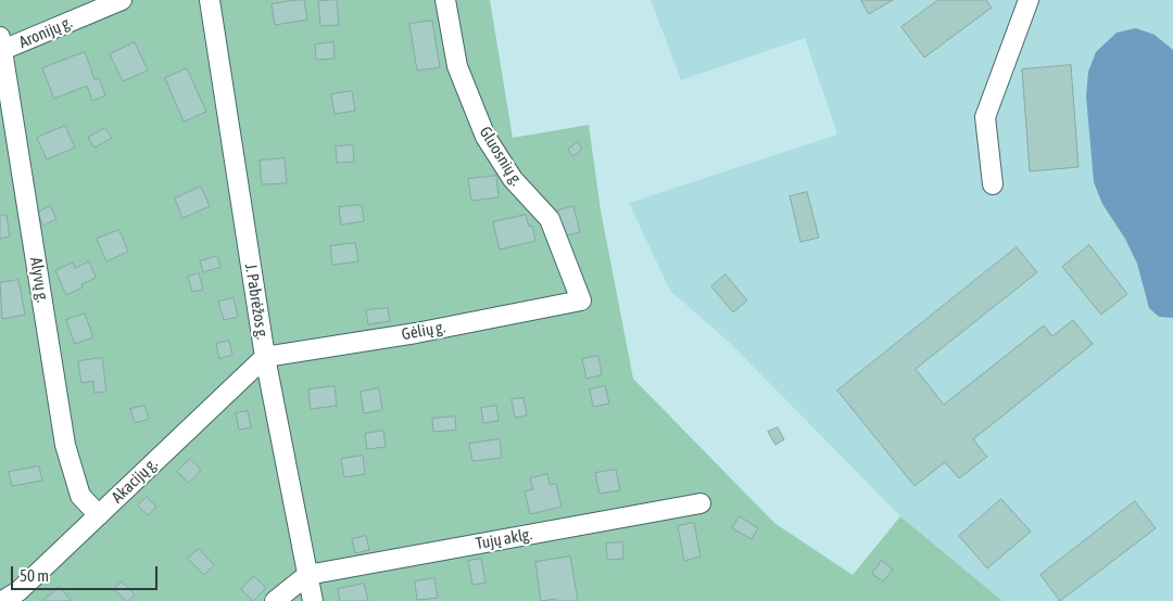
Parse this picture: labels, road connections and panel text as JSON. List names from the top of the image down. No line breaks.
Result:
{"streets":{"street":["Aronijų g.","Gluosnių g.","Alyvų g.","J. Pabrėžos g.","Gėlių g.","Akacijų g.","Tujų aklg."]},"crossings":[["Aronijų g.","Alyvų g."],["Gluosnių g.","Gėlių g."],["Alyvų g.","Akacijų g."],["J. Pabrėžos g.","Gėlių g."],["J. Pabrėžos g.","Akacijų g."],["J. Pabrėžos g.","Tujų aklg."],["Gėlių g.","Akacijų g."]],"scale_bar":"50 m"}
